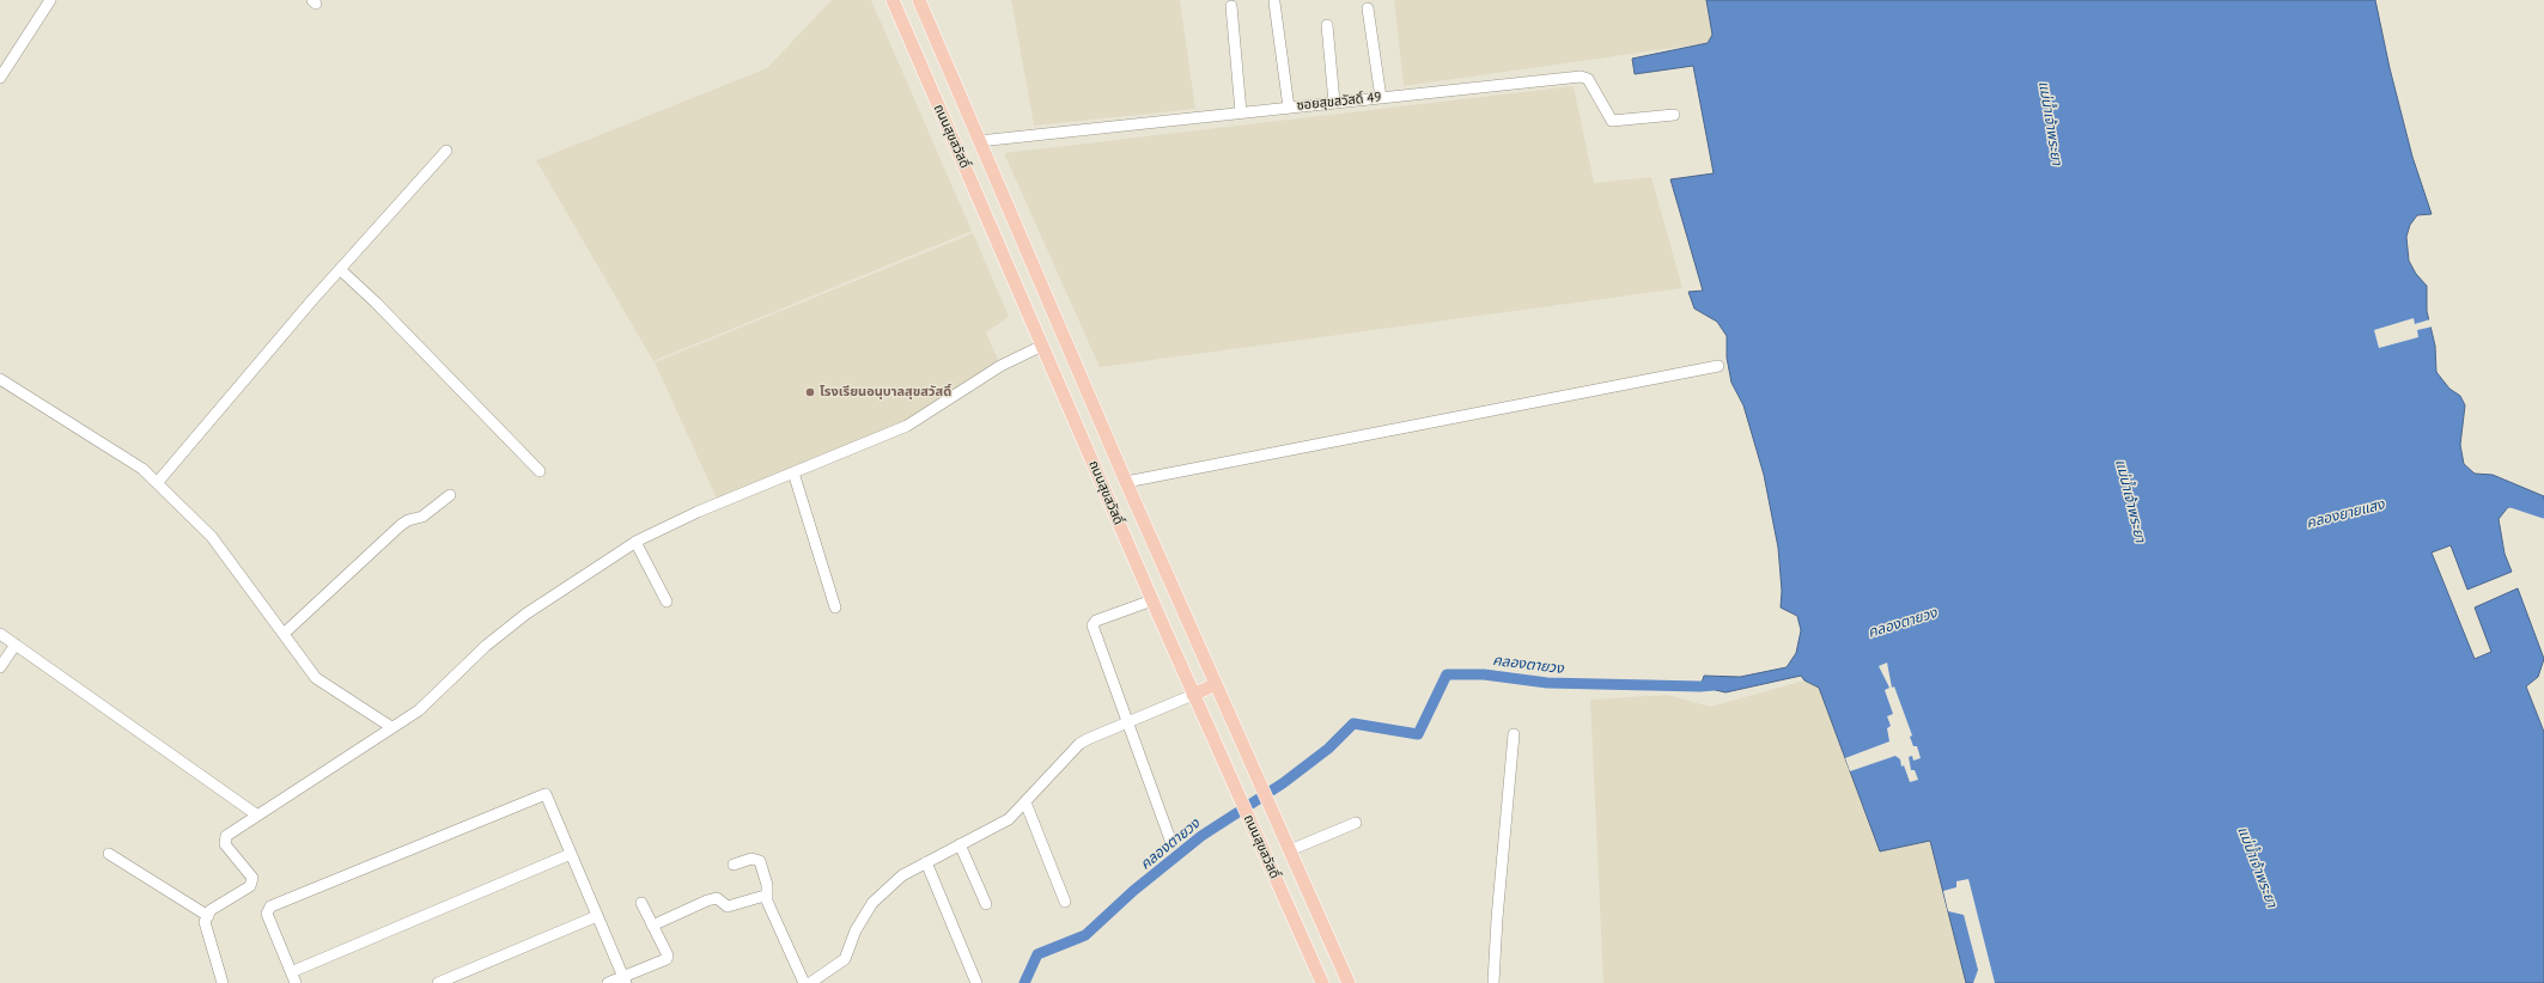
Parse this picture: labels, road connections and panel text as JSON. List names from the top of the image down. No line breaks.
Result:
{"streets":{"main road":["ถนนสุขสวัสดิ์"],"street":["ซอยสุขสวัสดิ์ 49"]},"crossings":[["ซอยสุขสวัสดิ์ 49","ถนนสุขสวัสดิ์"]],"water":["แม่น้ำเจ้าพระยา","คลองยายแสง","คลองตายวง"],"places":["โรงเรียนอนุบาลสุขสวัสดิ์"]}
